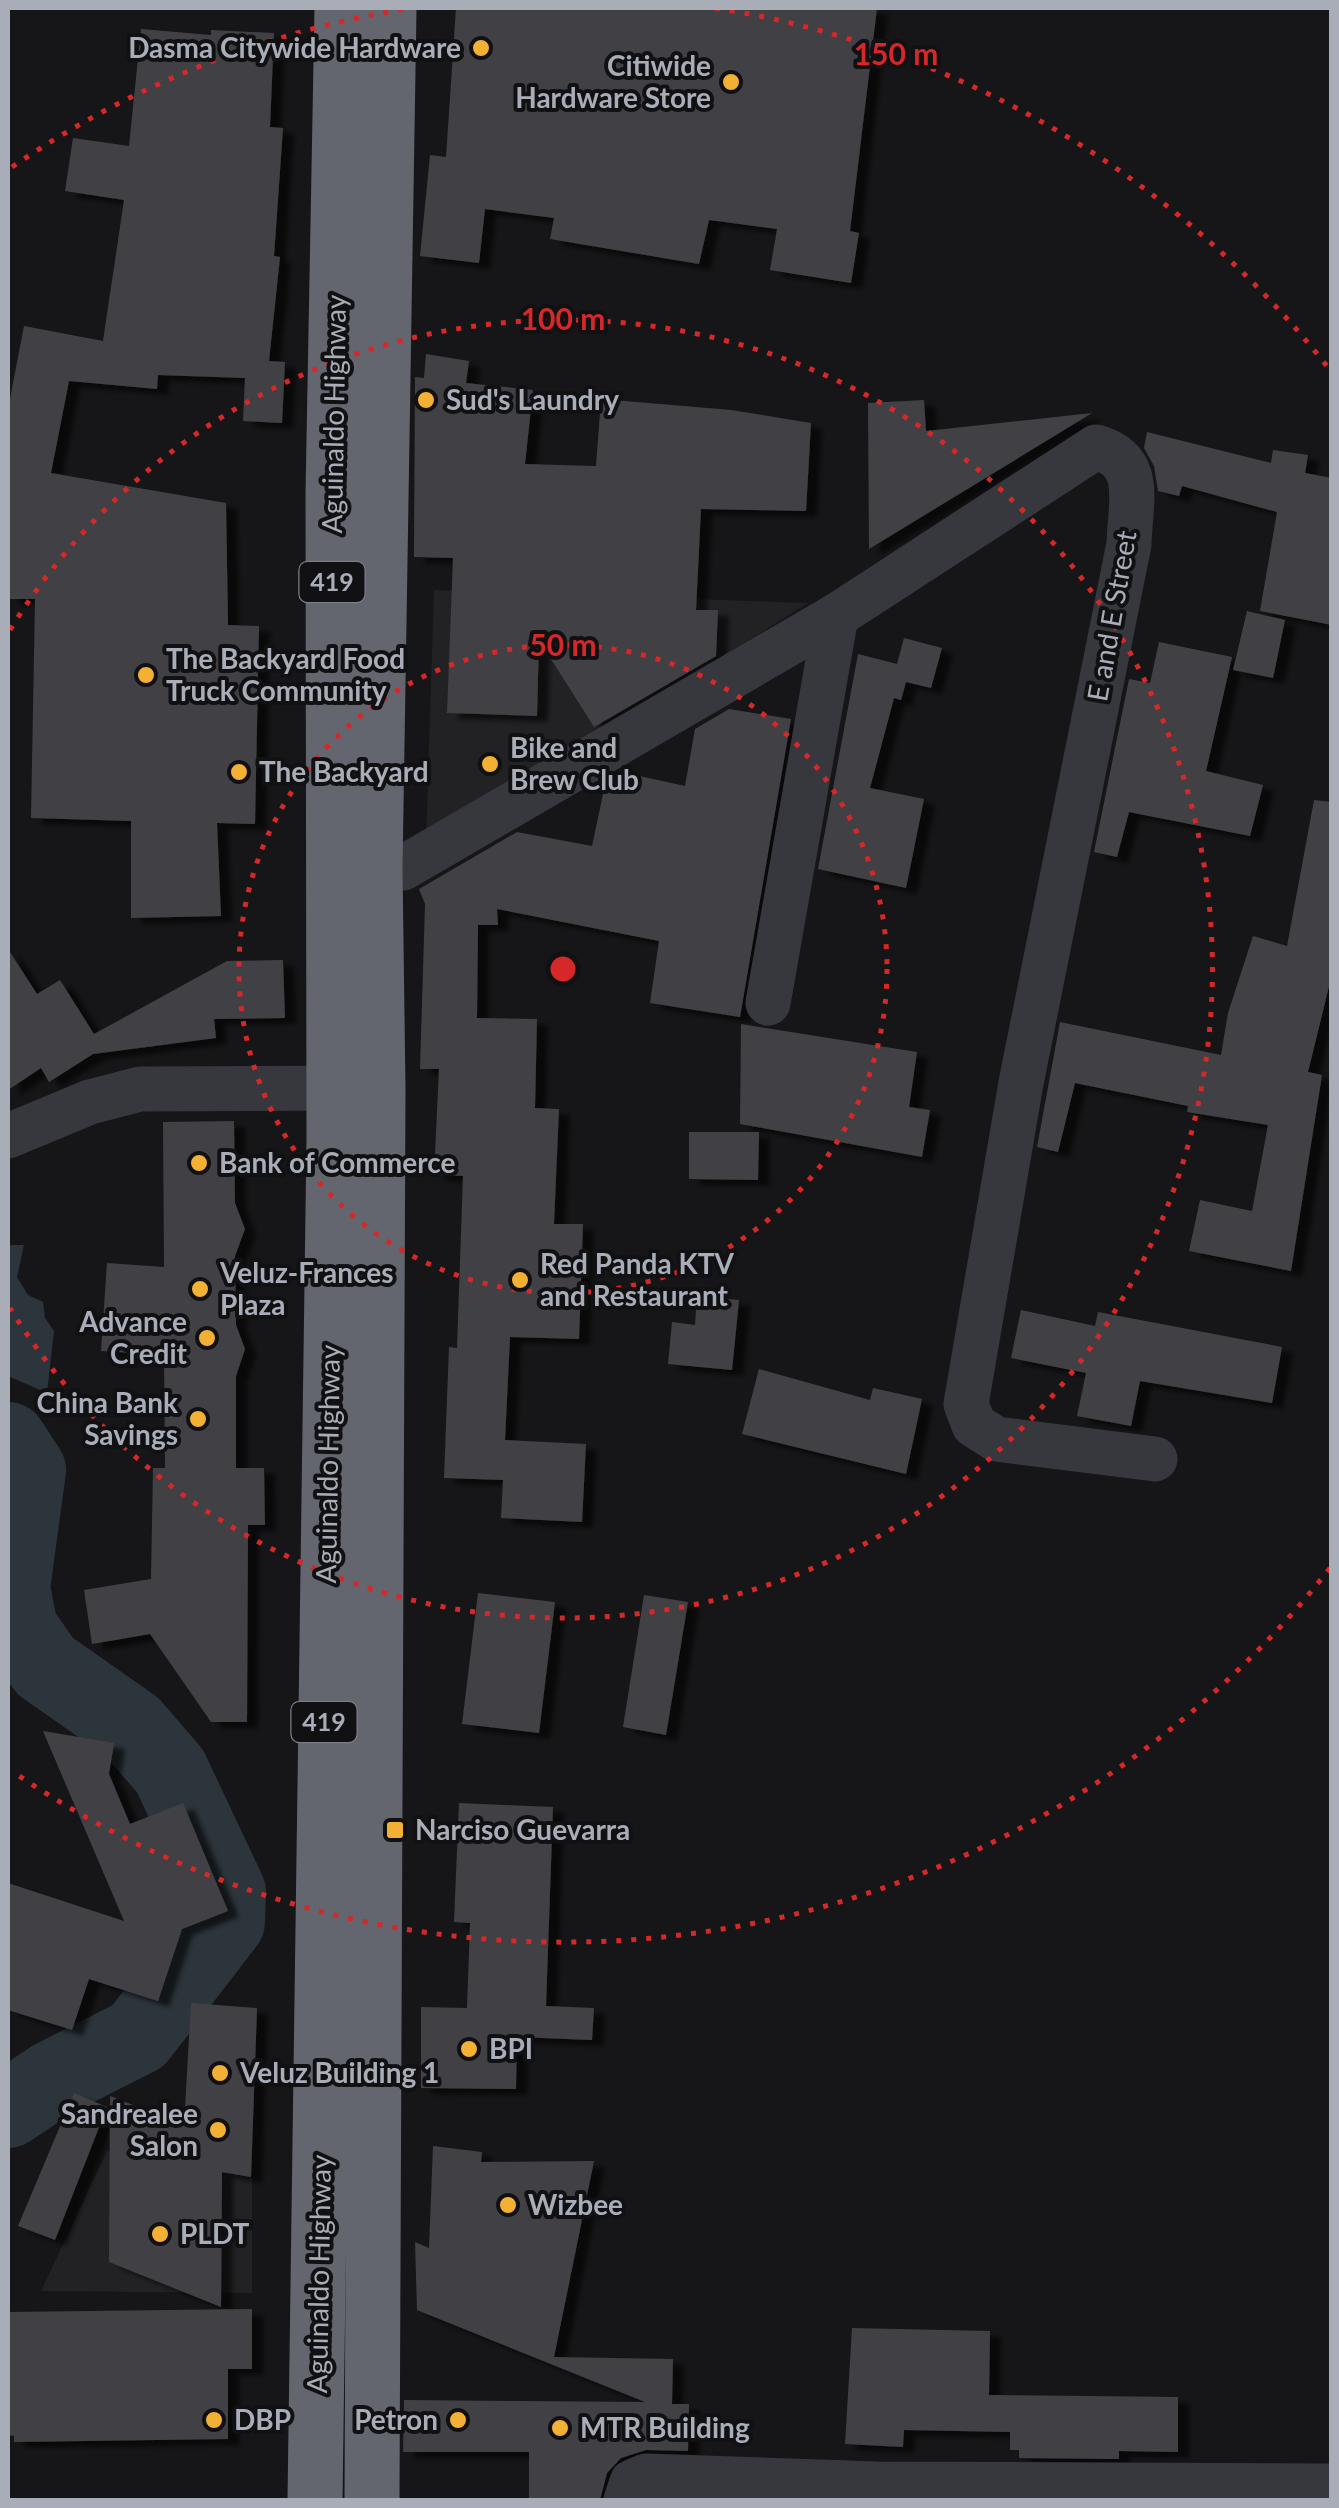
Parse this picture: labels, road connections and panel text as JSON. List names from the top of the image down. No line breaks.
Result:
{"streets":{"highway":["Aguinaldo Highway","419"],"street":["E and E Street"]},"crossings":[["Aguinaldo Highway","E and E Street"]],"places":{"other":["Dasma Citywide Hardware","Citiwide Hardware Store","Sud's Laundry","The Backyard Food Truck Community","Bike and Brew Club","The Backyard","Bank of Commerce","Red Panda KTV and Restaurant","Veluz-Frances Plaza","Advance Credit","China Bank Savings","BPI","Veluz Building 1","Sandrealee Salon","Wizbee","PLDT","DBP","Petron","MTR Building"],"transit":["Narciso Guevarra"]},"rings":["150 m","100 m","50 m"]}
